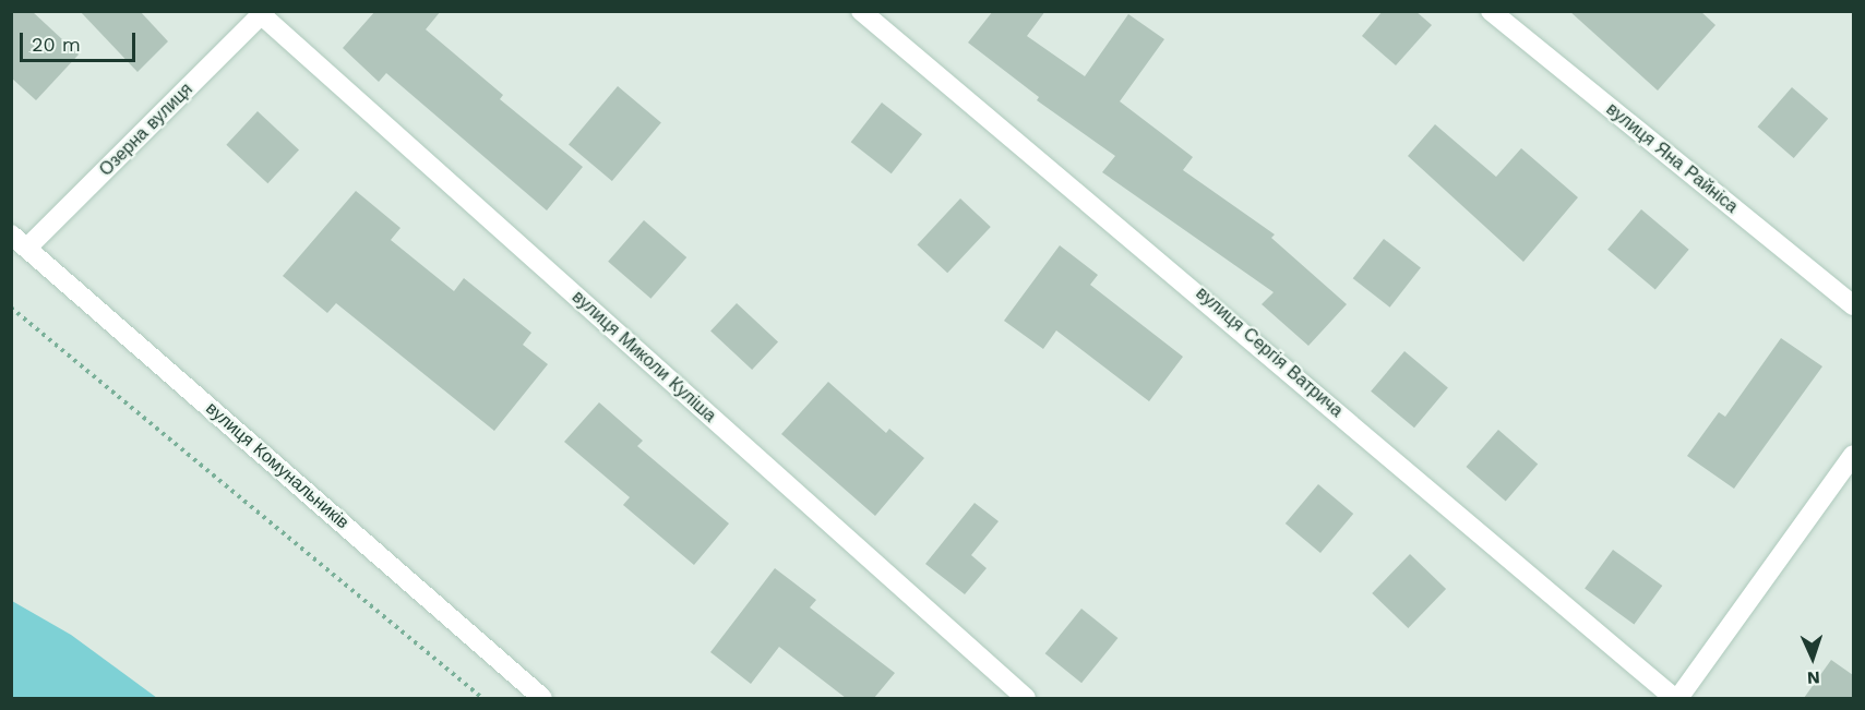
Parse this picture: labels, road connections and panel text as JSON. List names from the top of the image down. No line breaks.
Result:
{"streets":{"street":["Озерна вулиця","вулиця Яна Райніса","вулиця Сергія Ватрича","вулиця Миколи Куліша","вулиця Комунальників"]},"crossings":[["Озерна вулиця","вулиця Миколи Куліша"],["Озерна вулиця","вулиця Комунальників"]],"scale_bar":"20 m","north":"bottom"}
